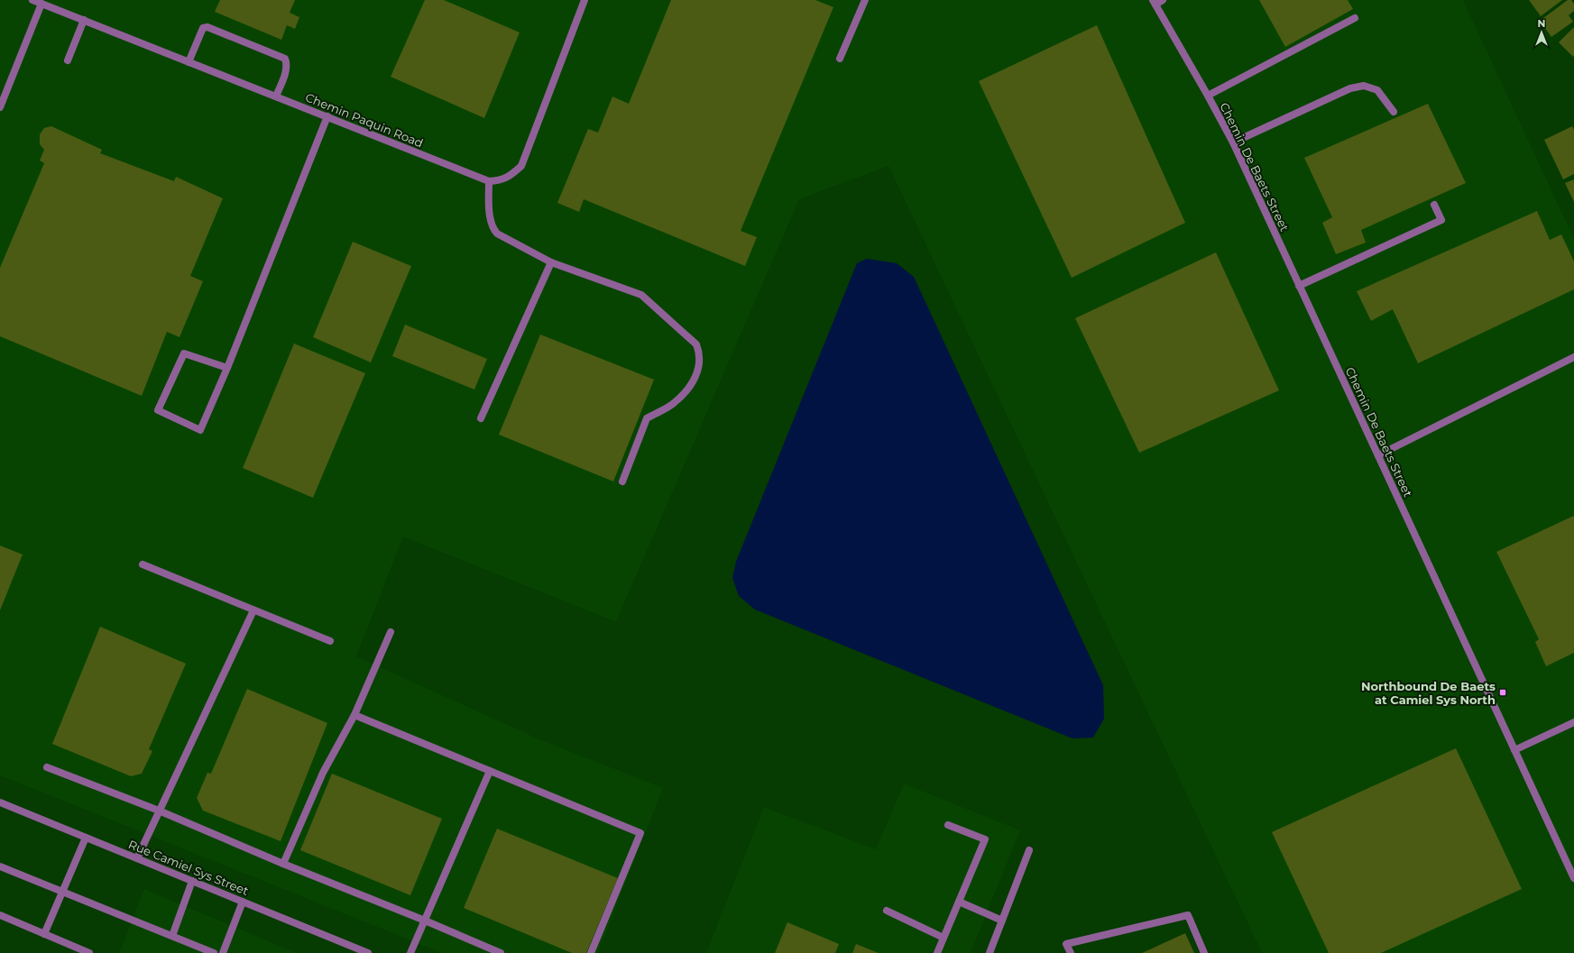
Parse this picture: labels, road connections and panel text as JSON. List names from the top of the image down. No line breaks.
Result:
{"streets":{"street":["Chemin Paquin Road","Chemin De Baets Street","Rue Camiel Sys Street"]},"places":{"transit":["Northbound De Baets at Camiel Sys North"]},"north":"top"}
